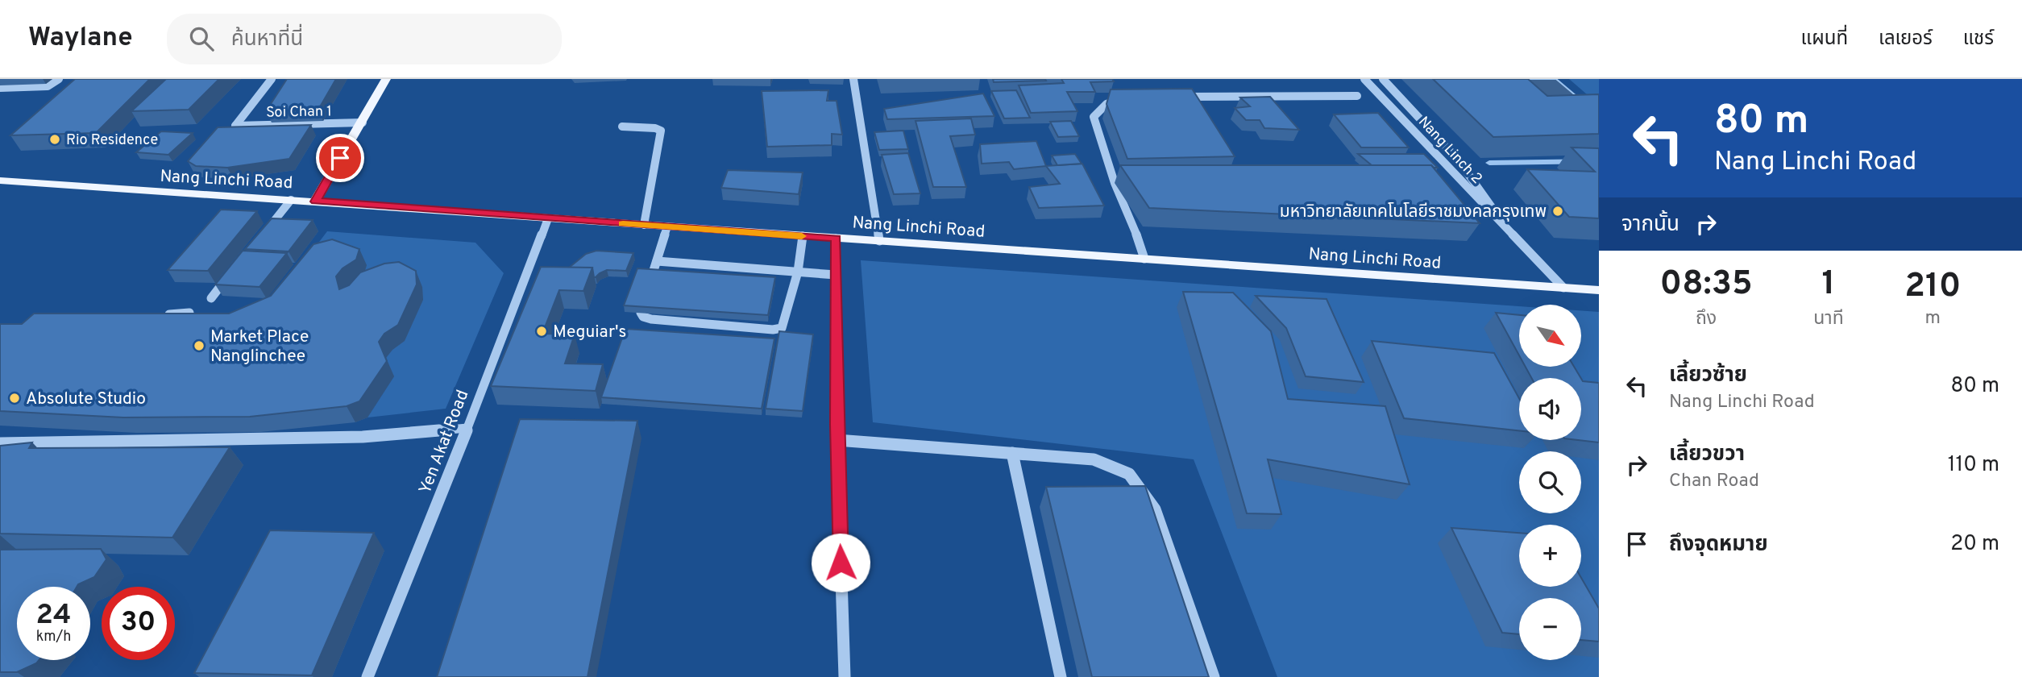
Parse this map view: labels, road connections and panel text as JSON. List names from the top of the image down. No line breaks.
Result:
{"streets":{"main road":["Nang Linchi Road"],"street":["Soi Chan 1","Nang Linch 2","Yen Akat Road"]},"crossings":[["Nang Linch 2","Nang Linchi Road"],["Nang Linchi Road","Yen Akat Road"]],"places":["Rio Residence","มหาวิทยาลัยเทคโนโลยีราชมงคลกรุงเทพ","Meguiar's","Market Place Nanglinchee","Absolute Studio"],"north":"bottom right","page":{"header":"Waylane","search":"ค้นหาที่นี่","nav":["แผนที่","เลเยอร์","แชร์"],"turn":["80 m","Nang Linchi Road"],"then":"จากนั้น","eta":["08:35","ถึง","1","นาที","210","m"],"map_buttons":["+","−"],"list":[{"name":"เลี้ยวซ้าย","note":"Nang Linchi Road","value":"80 m"},{"name":"เลี้ยวขวา","note":"Chan Road","value":"110 m"},{"name":"ถึงจุดหมาย","value":"20 m"}],"speed":"24 km/h","limit":"30"}}
